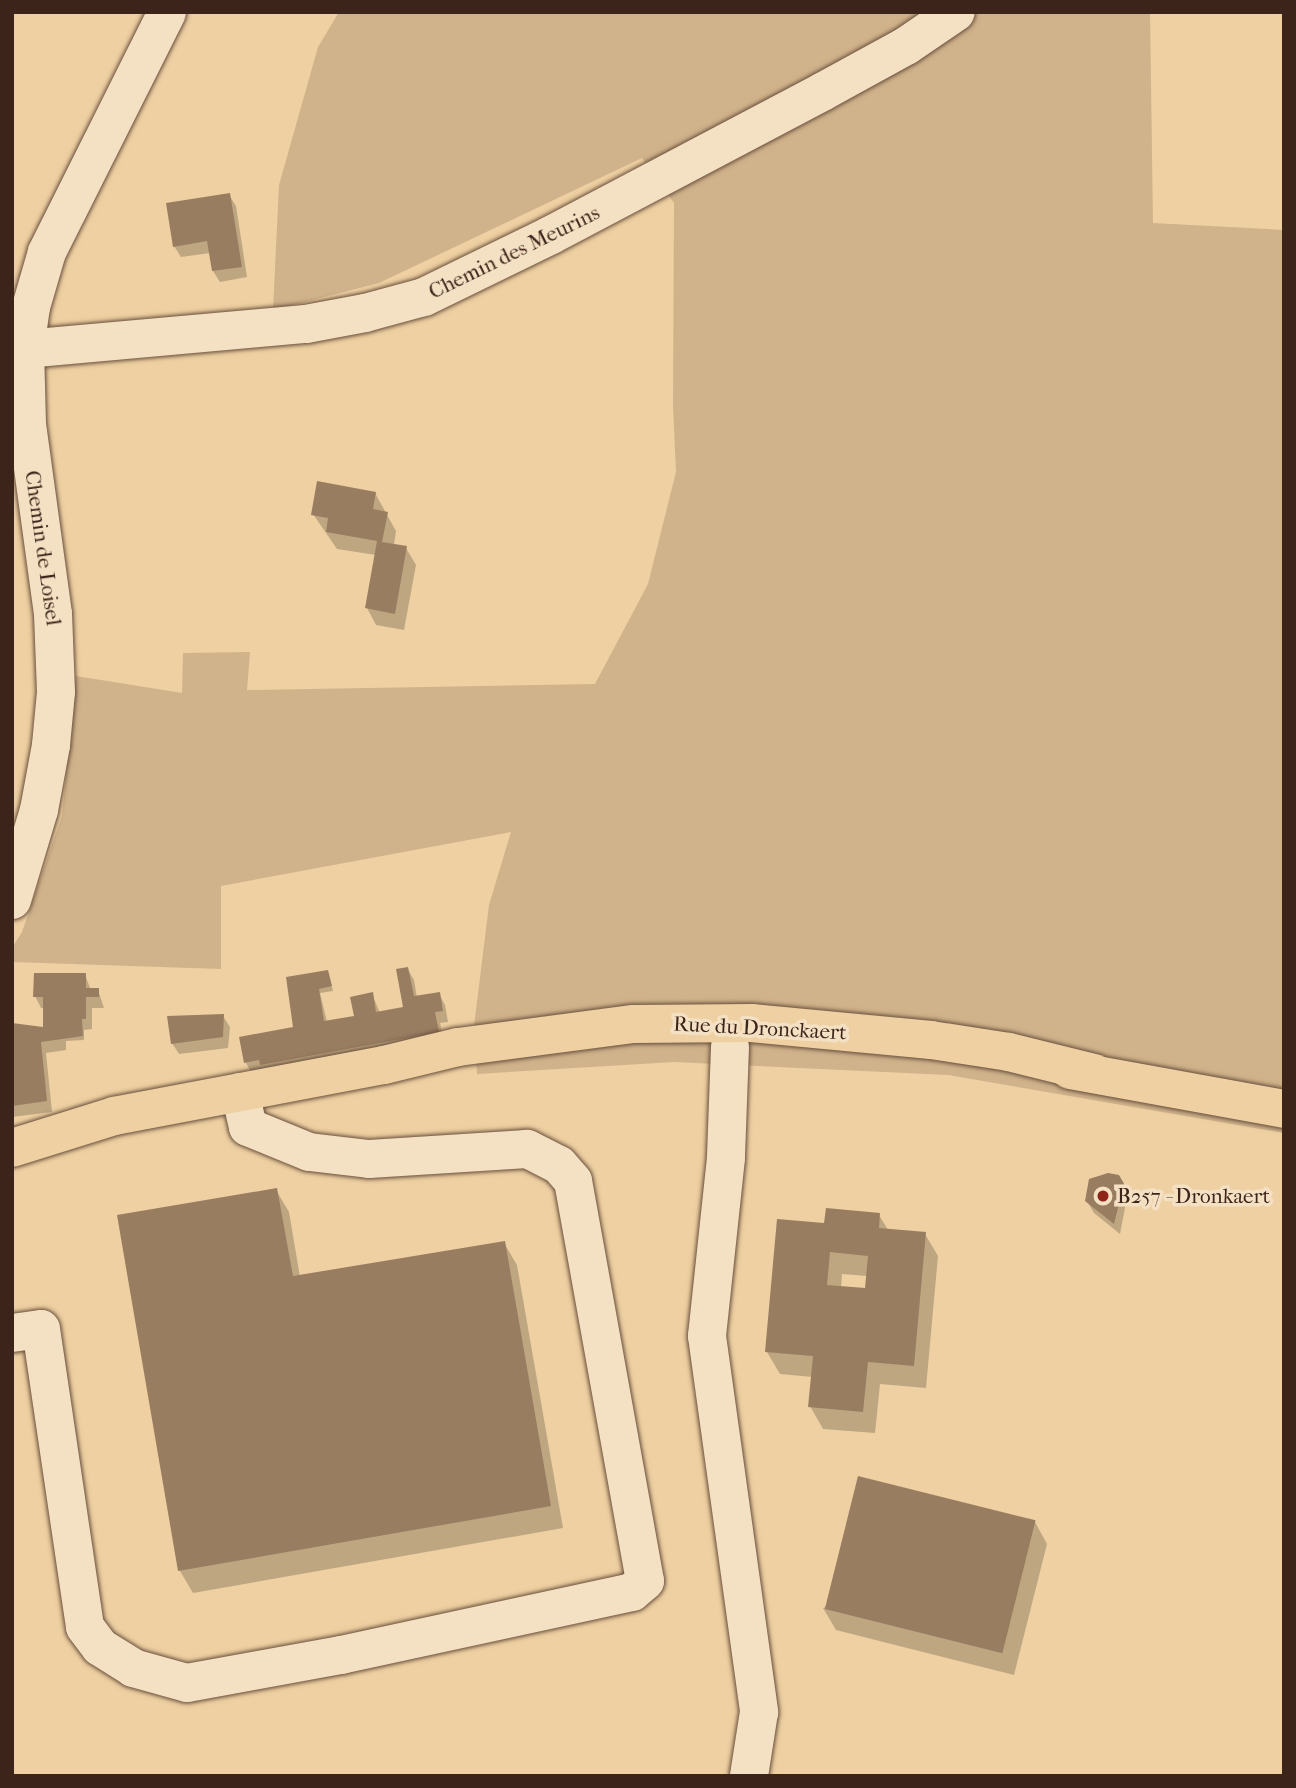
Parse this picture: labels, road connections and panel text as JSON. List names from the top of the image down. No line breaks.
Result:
{"streets":{"main road":["Rue du Dronckaert"],"street":["Chemin des Meurins","Chemin de Loisel"]},"crossings":[["Chemin des Meurins","Chemin de Loisel"]],"places":["B257 - Dronkaert"]}
